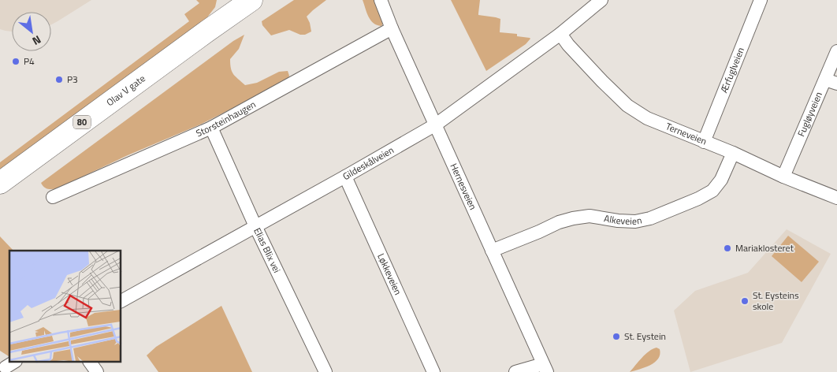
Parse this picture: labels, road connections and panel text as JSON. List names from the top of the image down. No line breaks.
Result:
{"streets":{"highway":["Olav V gate","80"],"street":["Ærfuglveien","Fugløyveien","Storsteinhaugen","Terneveien","Gildeskålveien","Hernesveien","Alkeveien","Elias Blix vei","Løkkeveien"]},"crossings":[["Ærfuglveien","Terneveien"],["Fugløyveien","Terneveien"],["Storsteinhaugen","Hernesveien"],["Storsteinhaugen","Elias Blix vei"],["Terneveien","Gildeskålveien"],["Terneveien","Alkeveien"],["Gildeskålveien","Hernesveien"],["Gildeskålveien","Elias Blix vei"],["Gildeskålveien","Løkkeveien"],["Hernesveien","Alkeveien"]],"places":["P4","P3","Mariaklosteret","St. Eysteins skole","St. Eystein"],"north":"bottom right"}
